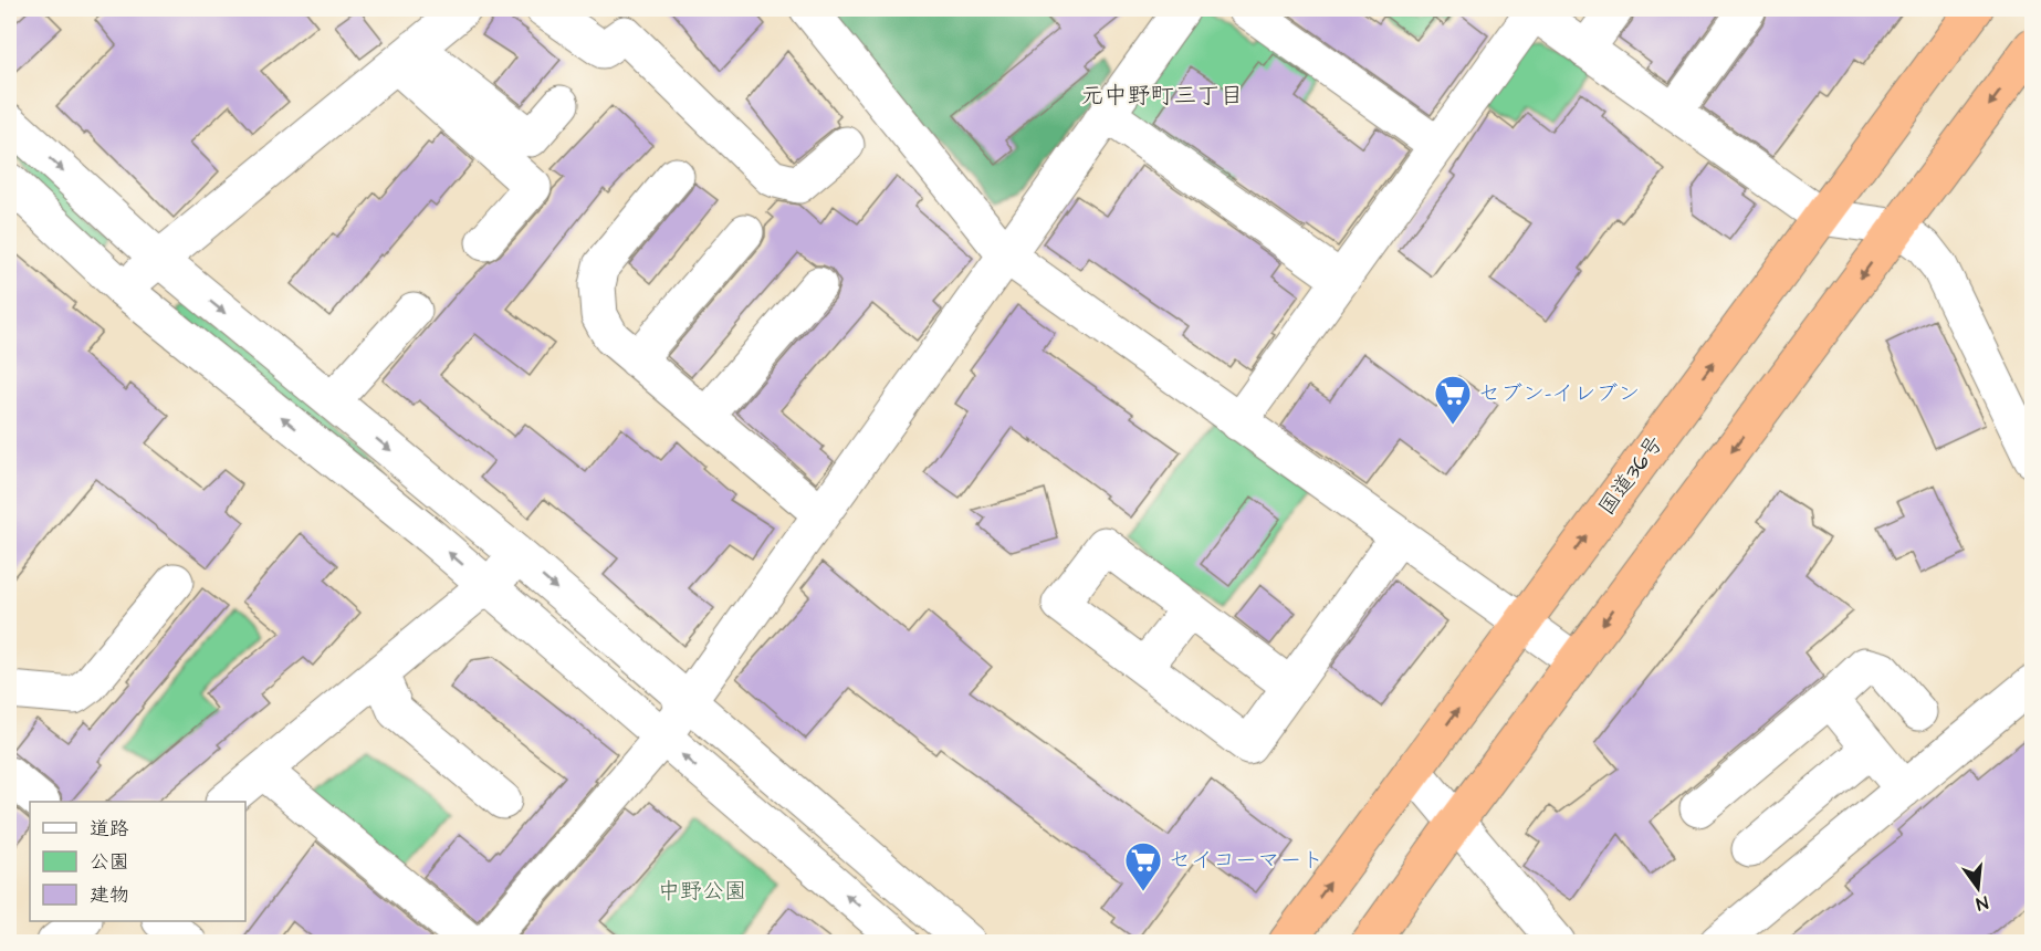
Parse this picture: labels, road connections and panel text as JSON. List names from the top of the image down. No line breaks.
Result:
{"streets":{"highway":["国道36号"]},"districts":["元中野町三丁目"],"parks":["中野公園"],"places":{"supermarket":["セブン-イレブン","セイコーマート"]},"legend":["道路","公園","建物"],"north":"bottom"}
